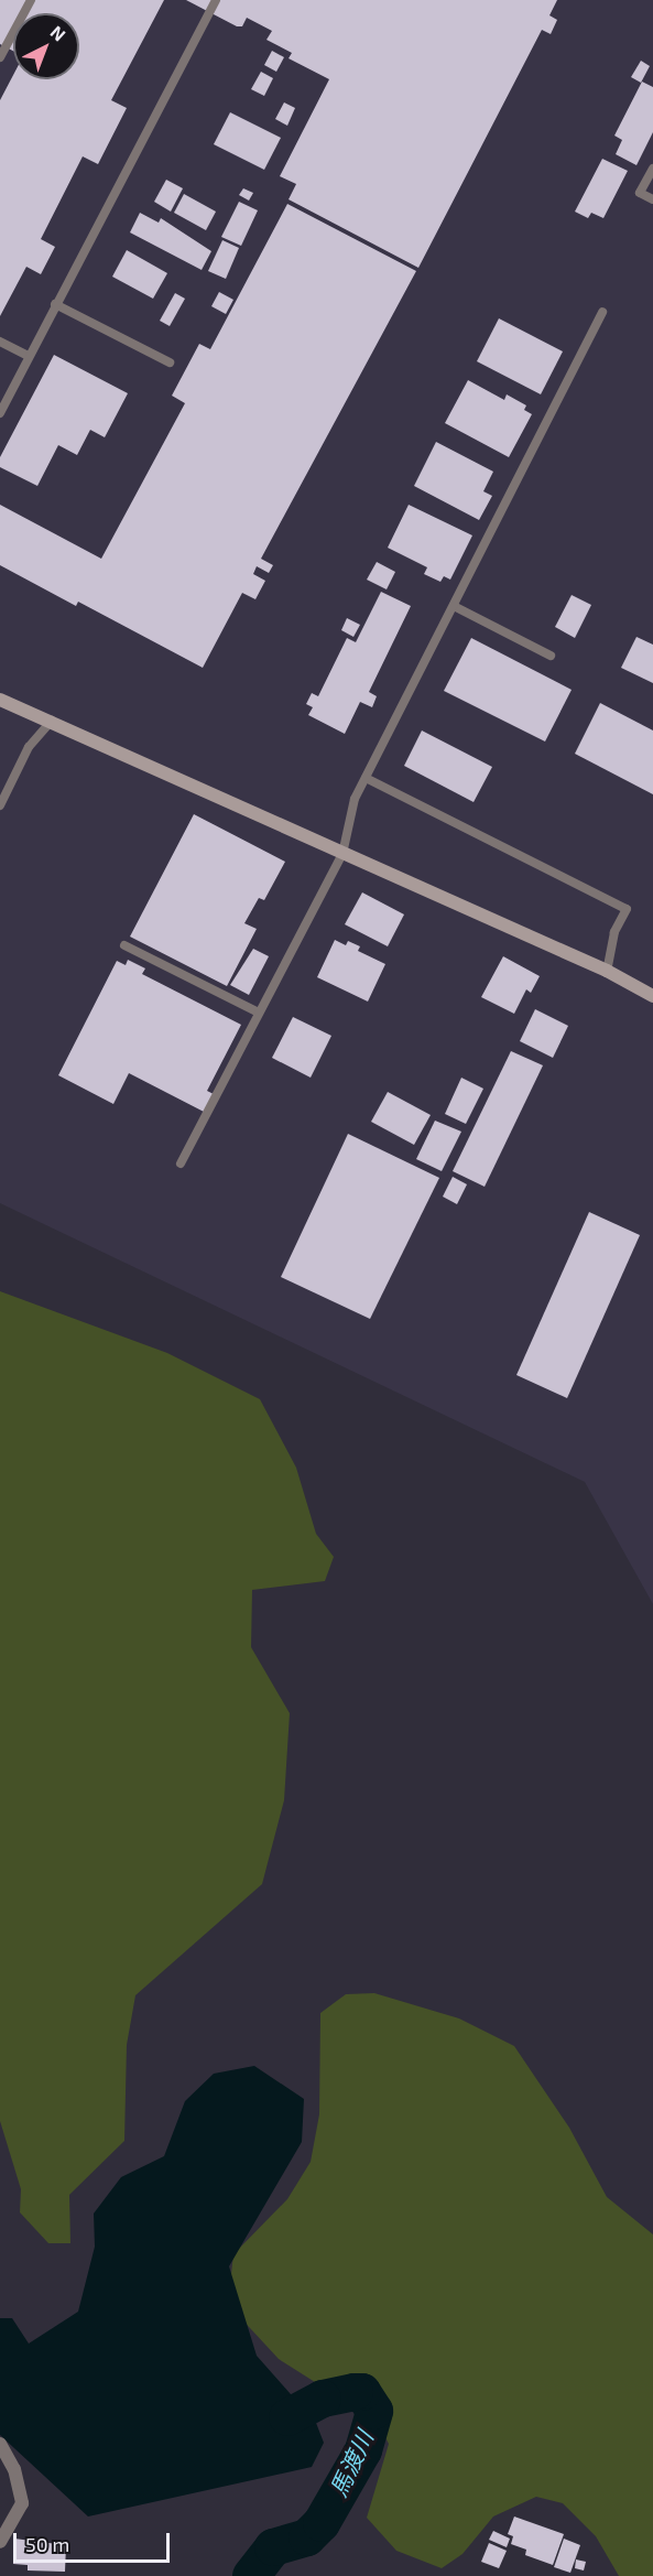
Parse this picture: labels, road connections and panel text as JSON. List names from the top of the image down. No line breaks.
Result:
{"water":["馬渡川"],"scale_bar":"50 m","north":"top right"}
